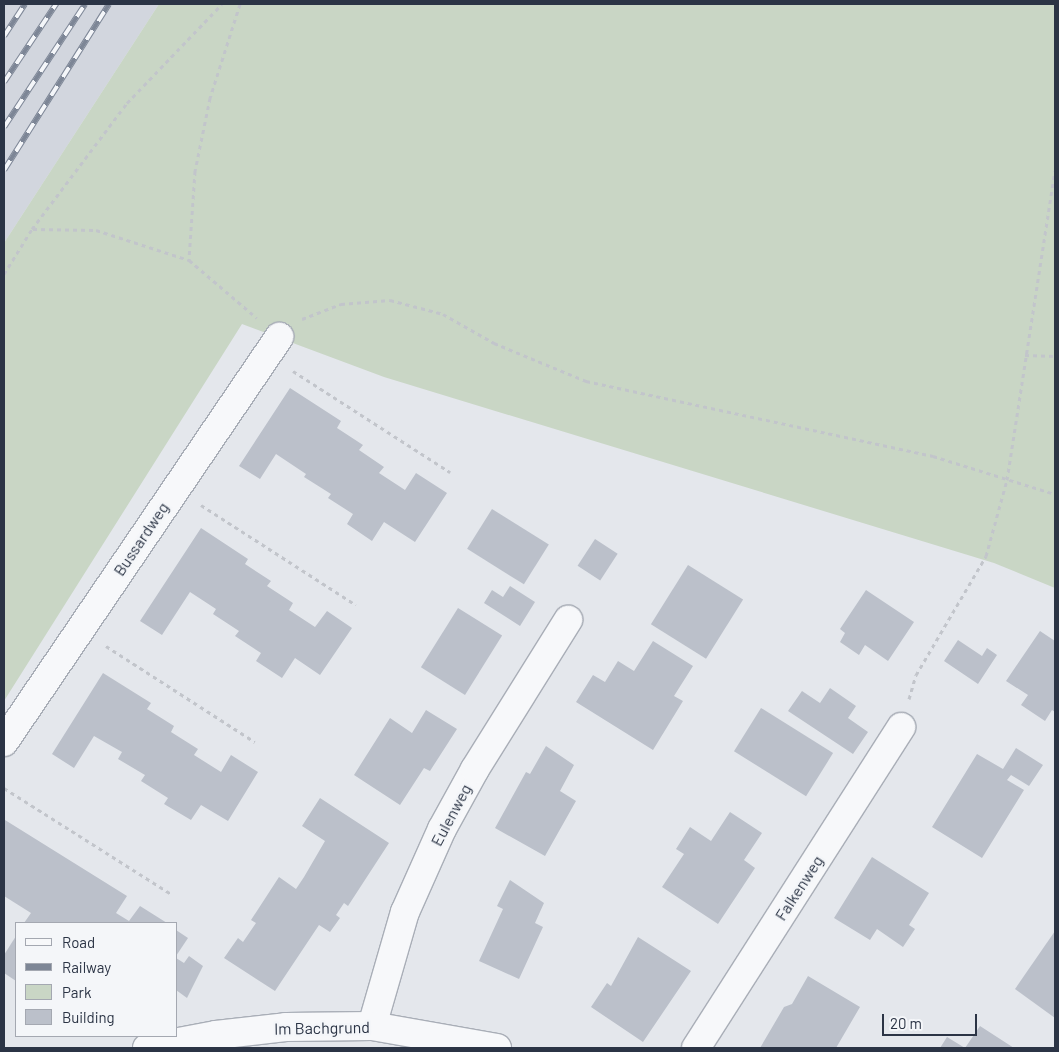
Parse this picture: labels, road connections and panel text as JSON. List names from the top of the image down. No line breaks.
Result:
{"streets":{"street":["Bussardweg","Eulenweg","Falkenweg","Im Bachgrund"]},"crossings":[["Eulenweg","Im Bachgrund"]],"legend":["Road","Railway","Park","Building"],"scale_bar":"20 m"}
